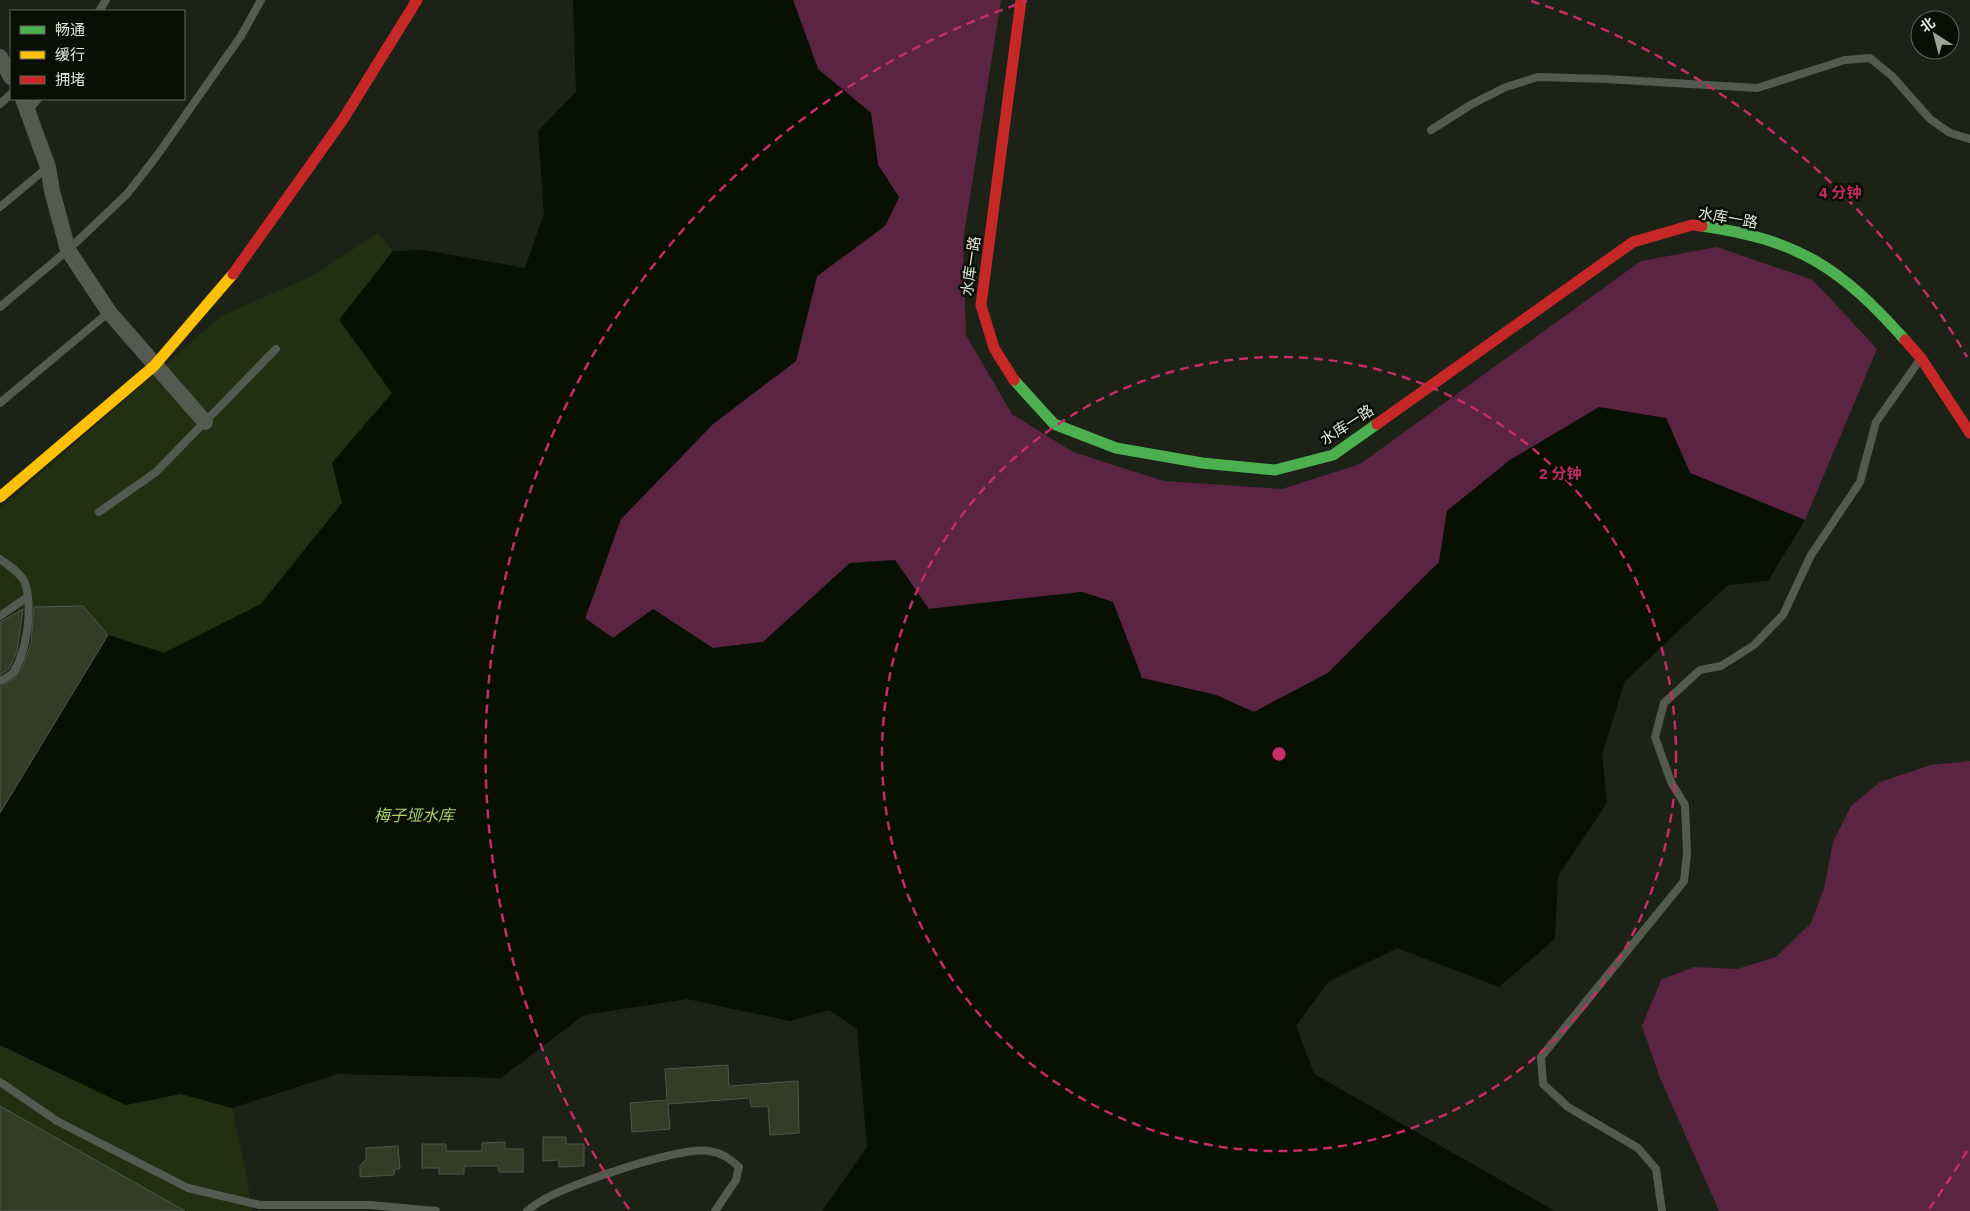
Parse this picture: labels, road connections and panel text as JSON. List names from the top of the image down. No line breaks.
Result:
{"streets":{"street":["水库一路"]},"water":["梅子垭水库"],"legend":["畅通","缓行","拥堵"],"north":"top left","rings":["4 分钟","2 分钟"]}
